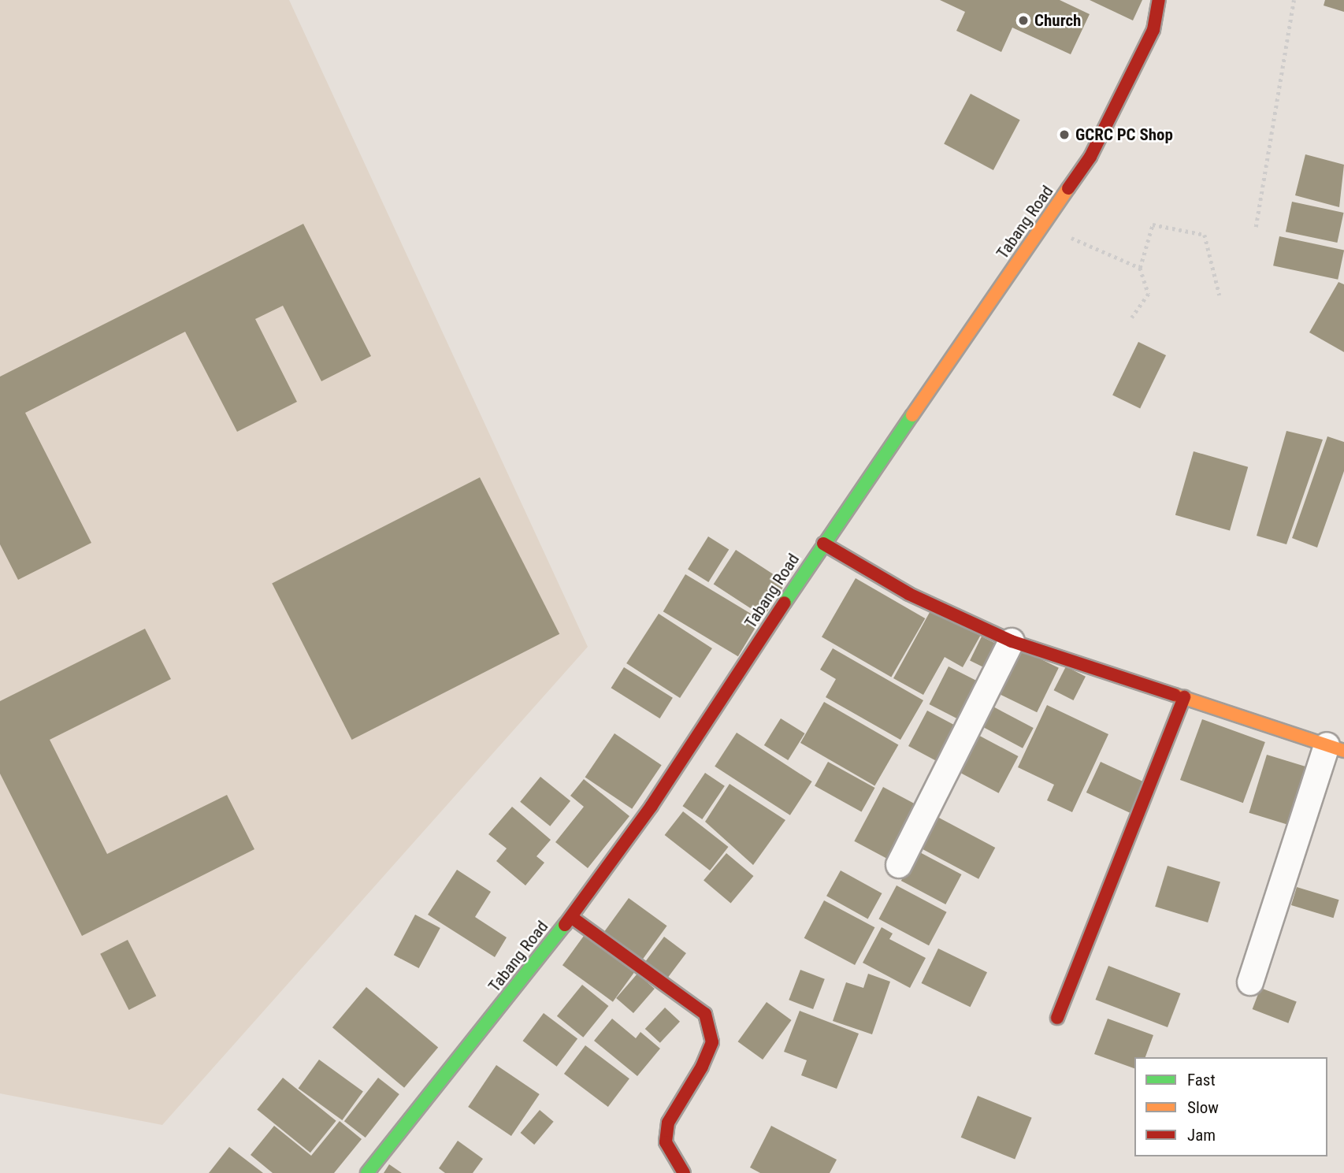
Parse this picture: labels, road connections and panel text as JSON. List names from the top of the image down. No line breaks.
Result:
{"streets":{"main road":["Tabang Road"]},"places":["Church","GCRC PC Shop"],"legend":["Fast","Slow","Jam"]}
